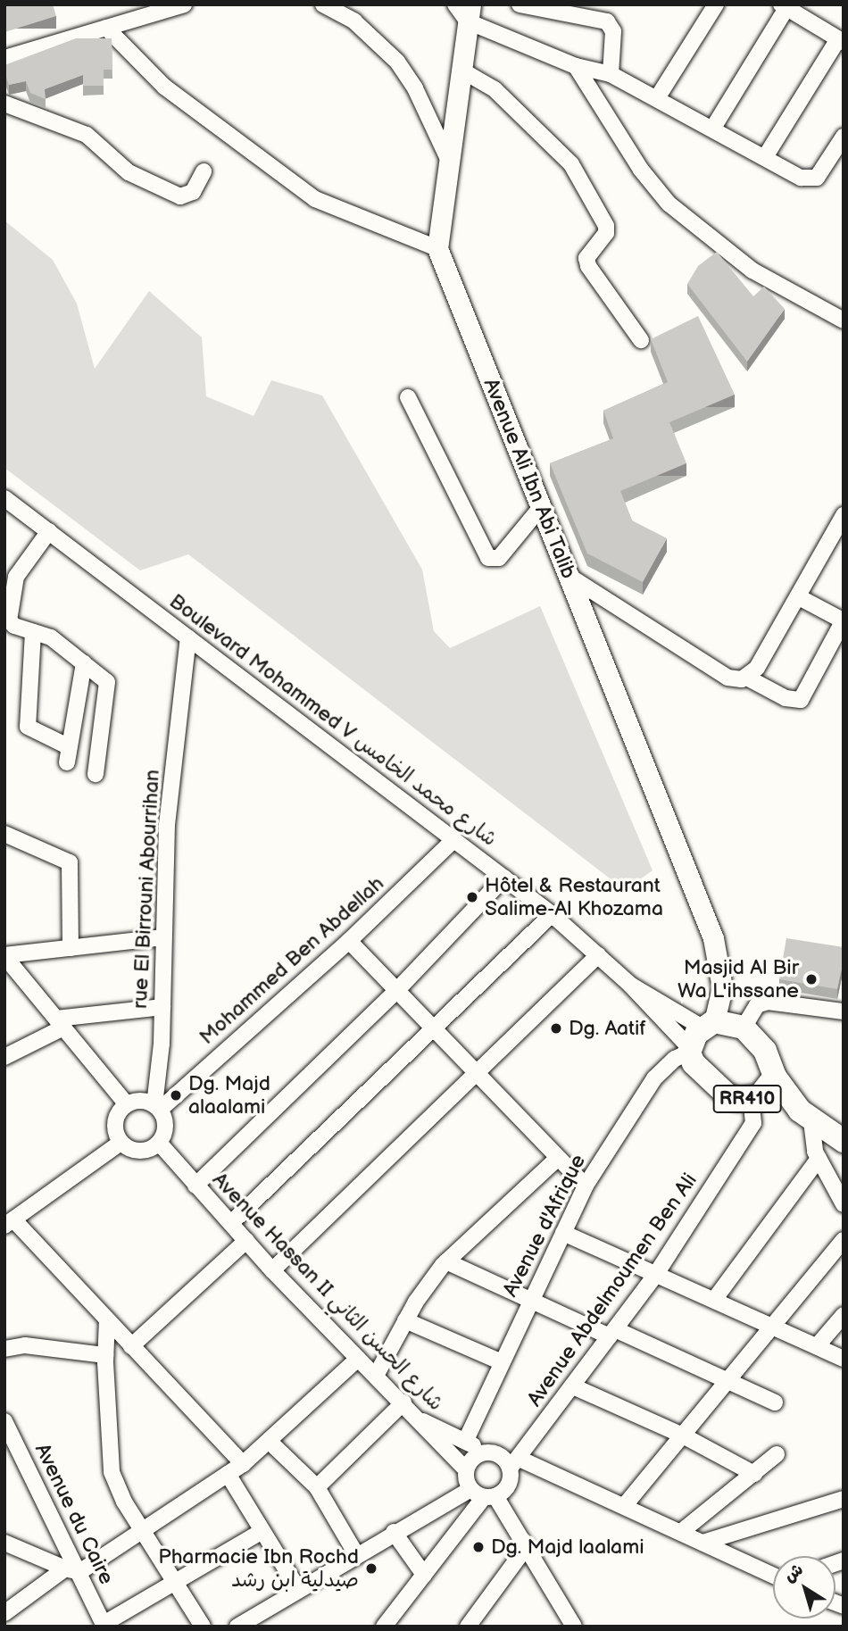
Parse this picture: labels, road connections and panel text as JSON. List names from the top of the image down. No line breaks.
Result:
{"streets":{"highway":["RR410"],"main road":["Avenue Ali Ibn Abi Talib"],"street":["Boulevard Mohammed V شارع محمد الخامس","rue El Birrouni Abourrihan","Mohammed Ben Abdellah","Avenue d'Afrique","Avenue Abdelmoumen Ben Ali","Avenue Hassan II شارع الحسن الثاني","Avenue du Caire"]},"crossings":[["Avenue Ali Ibn Abi Talib","Boulevard Mohammed V شارع محمد الخامس"],["Avenue Ali Ibn Abi Talib","RR410"],["Avenue Ali Ibn Abi Talib","Avenue d'Afrique"],["Avenue Ali Ibn Abi Talib","Avenue Abdelmoumen Ben Ali"],["Boulevard Mohammed V شارع محمد الخامس","rue El Birrouni Abourrihan"],["Boulevard Mohammed V شارع محمد الخامس","Mohammed Ben Abdellah"],["Boulevard Mohammed V شارع محمد الخامس","RR410"],["Boulevard Mohammed V شارع محمد الخامس","Avenue d'Afrique"],["Boulevard Mohammed V شارع محمد الخامس","Avenue Abdelmoumen Ben Ali"],["rue El Birrouni Abourrihan","Mohammed Ben Abdellah"],["rue El Birrouni Abourrihan","Avenue Hassan II شارع الحسن الثاني"],["Mohammed Ben Abdellah","Avenue Hassan II شارع الحسن الثاني"],["RR410","Avenue d'Afrique"],["RR410","Avenue Abdelmoumen Ben Ali"],["Avenue d'Afrique","Avenue Abdelmoumen Ben Ali"],["Avenue Abdelmoumen Ben Ali","Avenue Hassan II شارع الحسن الثاني"]],"places":["Hôtel & Restaurant Salime-Al Khozama","Masjid Al Bir Wa L'ihssane","Dg. Aatif","Dg. Majd alaalami","Dg. Majd laalami","Pharmacie Ibn Rochd صيدلية ابن رشد"],"north":"top left"}
